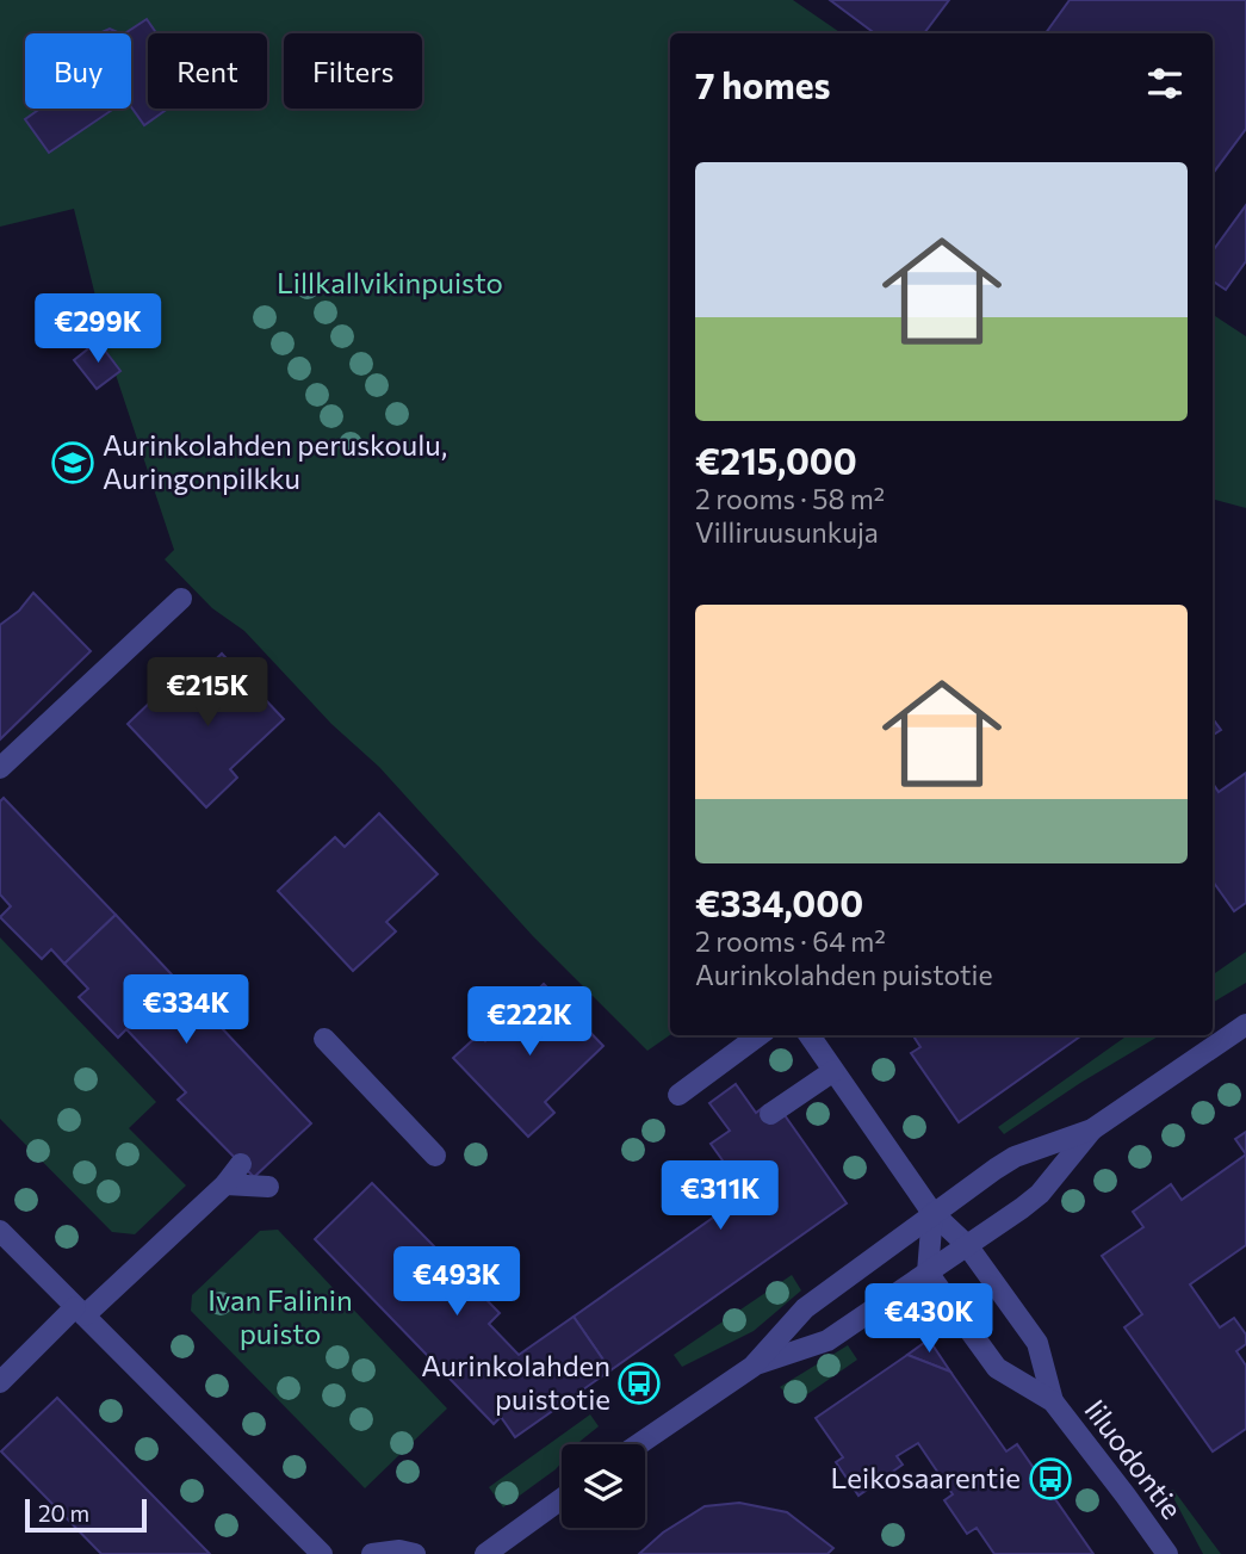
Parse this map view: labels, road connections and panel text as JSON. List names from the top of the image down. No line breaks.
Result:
{"streets":{"street":["Iiluodontie"]},"parks":["Lillkallvikinpuisto","Ivan Falinin puisto"],"places":{"school or university":["Aurinkolahden peruskoulu, Auringonpilkku"],"bus stop":["Aurinkolahden puistotie","Leikosaarentie"]},"scale_bar":"20 m","page":{"chip":["Buy","Rent","Filters"],"heading":"7 homes","list":[{"name":"€215,000","note":"2 rooms · 58 m² · Villiruusunkuja"},{"name":"€334,000","note":"2 rooms · 64 m² · Aurinkolahden puistotie"}],"price":["€299K","€215K","€334K","€222K","€311K","€493K","€430K"],"scale":"20 m"}}
